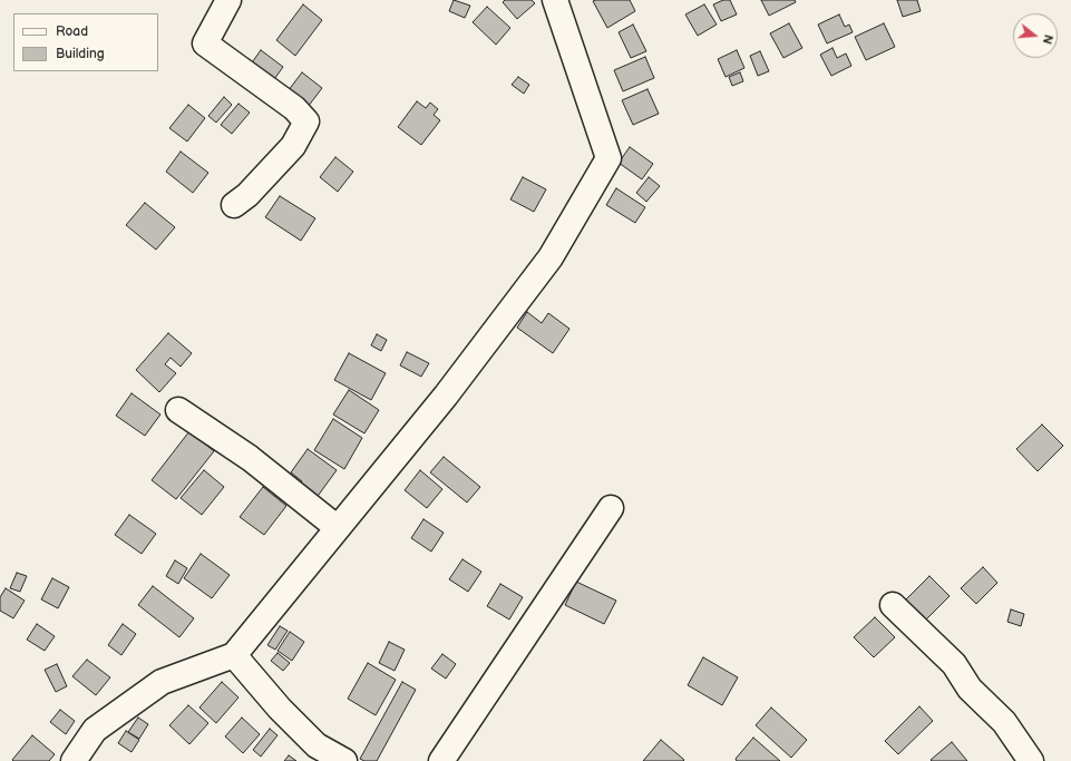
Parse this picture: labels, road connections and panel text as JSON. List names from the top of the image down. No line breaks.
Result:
{"legend":["Road","Building"],"north":"right"}
